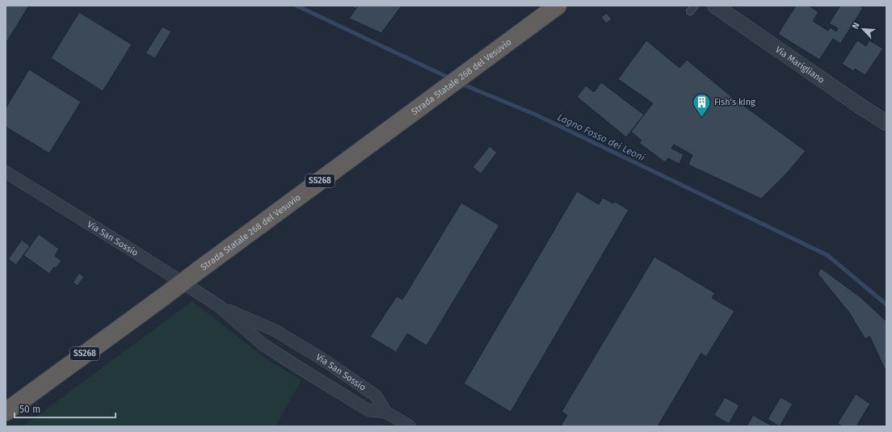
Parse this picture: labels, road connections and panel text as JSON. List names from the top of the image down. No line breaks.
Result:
{"streets":{"highway":["Strada Statale 268 del Vesuvio","SS268"],"street":["Via Marigliano","Via San Sossio"]},"water":["Lagno Fosso dei Leoni"],"places":{"building":["Fish's king"]},"scale_bar":"50 m","north":"top left"}
